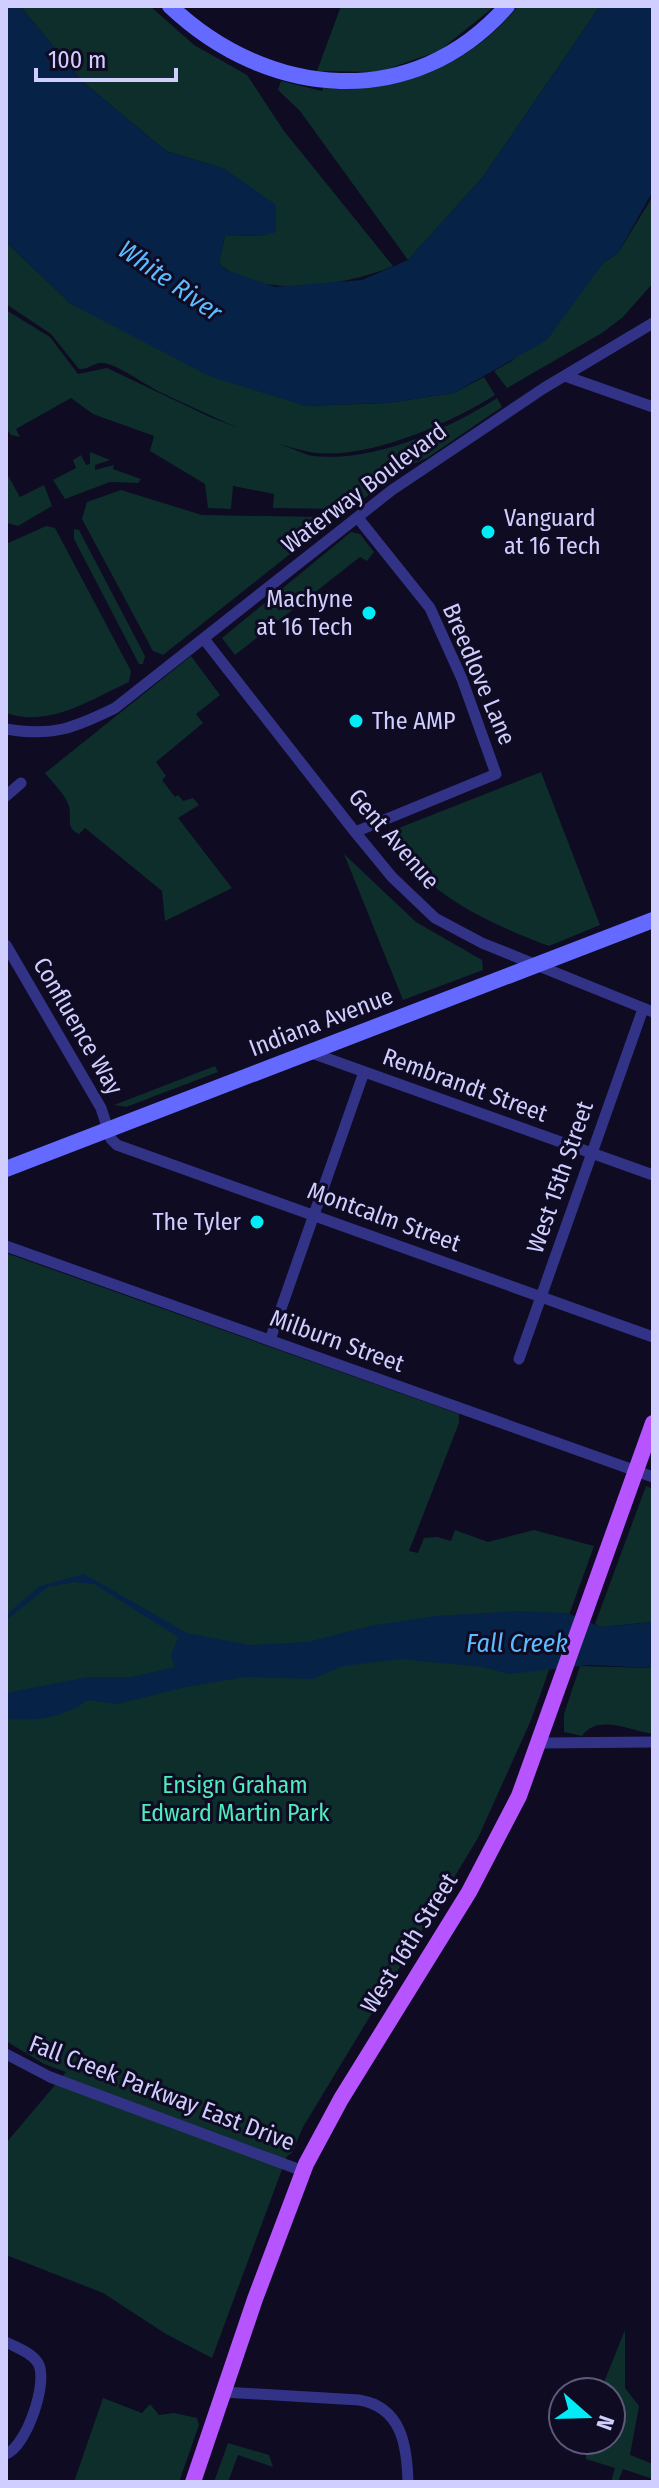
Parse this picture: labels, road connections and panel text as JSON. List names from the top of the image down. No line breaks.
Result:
{"streets":{"main road":["Indiana Avenue","West 16th Street"],"street":["Waterway Boulevard","Breedlove Lane","Gent Avenue","Confluence Way","Rembrandt Street","West 15th Street","Montcalm Street","Milburn Street","Fall Creek Parkway East Drive"]},"crossings":[["Waterway Boulevard","Breedlove Lane"],["Waterway Boulevard","Gent Avenue"],["Breedlove Lane","Gent Avenue"],["Gent Avenue","Indiana Avenue"],["Gent Avenue","West 15th Street"],["Indiana Avenue","Confluence Way"],["Indiana Avenue","Rembrandt Street"],["Indiana Avenue","Montcalm Street"],["Confluence Way","Montcalm Street"],["Rembrandt Street","West 15th Street"],["West 15th Street","Montcalm Street"],["Milburn Street","West 16th Street"],["West 16th Street","Fall Creek Parkway East Drive"]],"water":["White River","Fall Creek"],"parks":["Ensign Graham Edward Martin Park"],"places":["Vanguard at 16 Tech","Machyne at 16 Tech","The AMP","The Tyler"],"scale_bar":"100 m","north":"right"}
